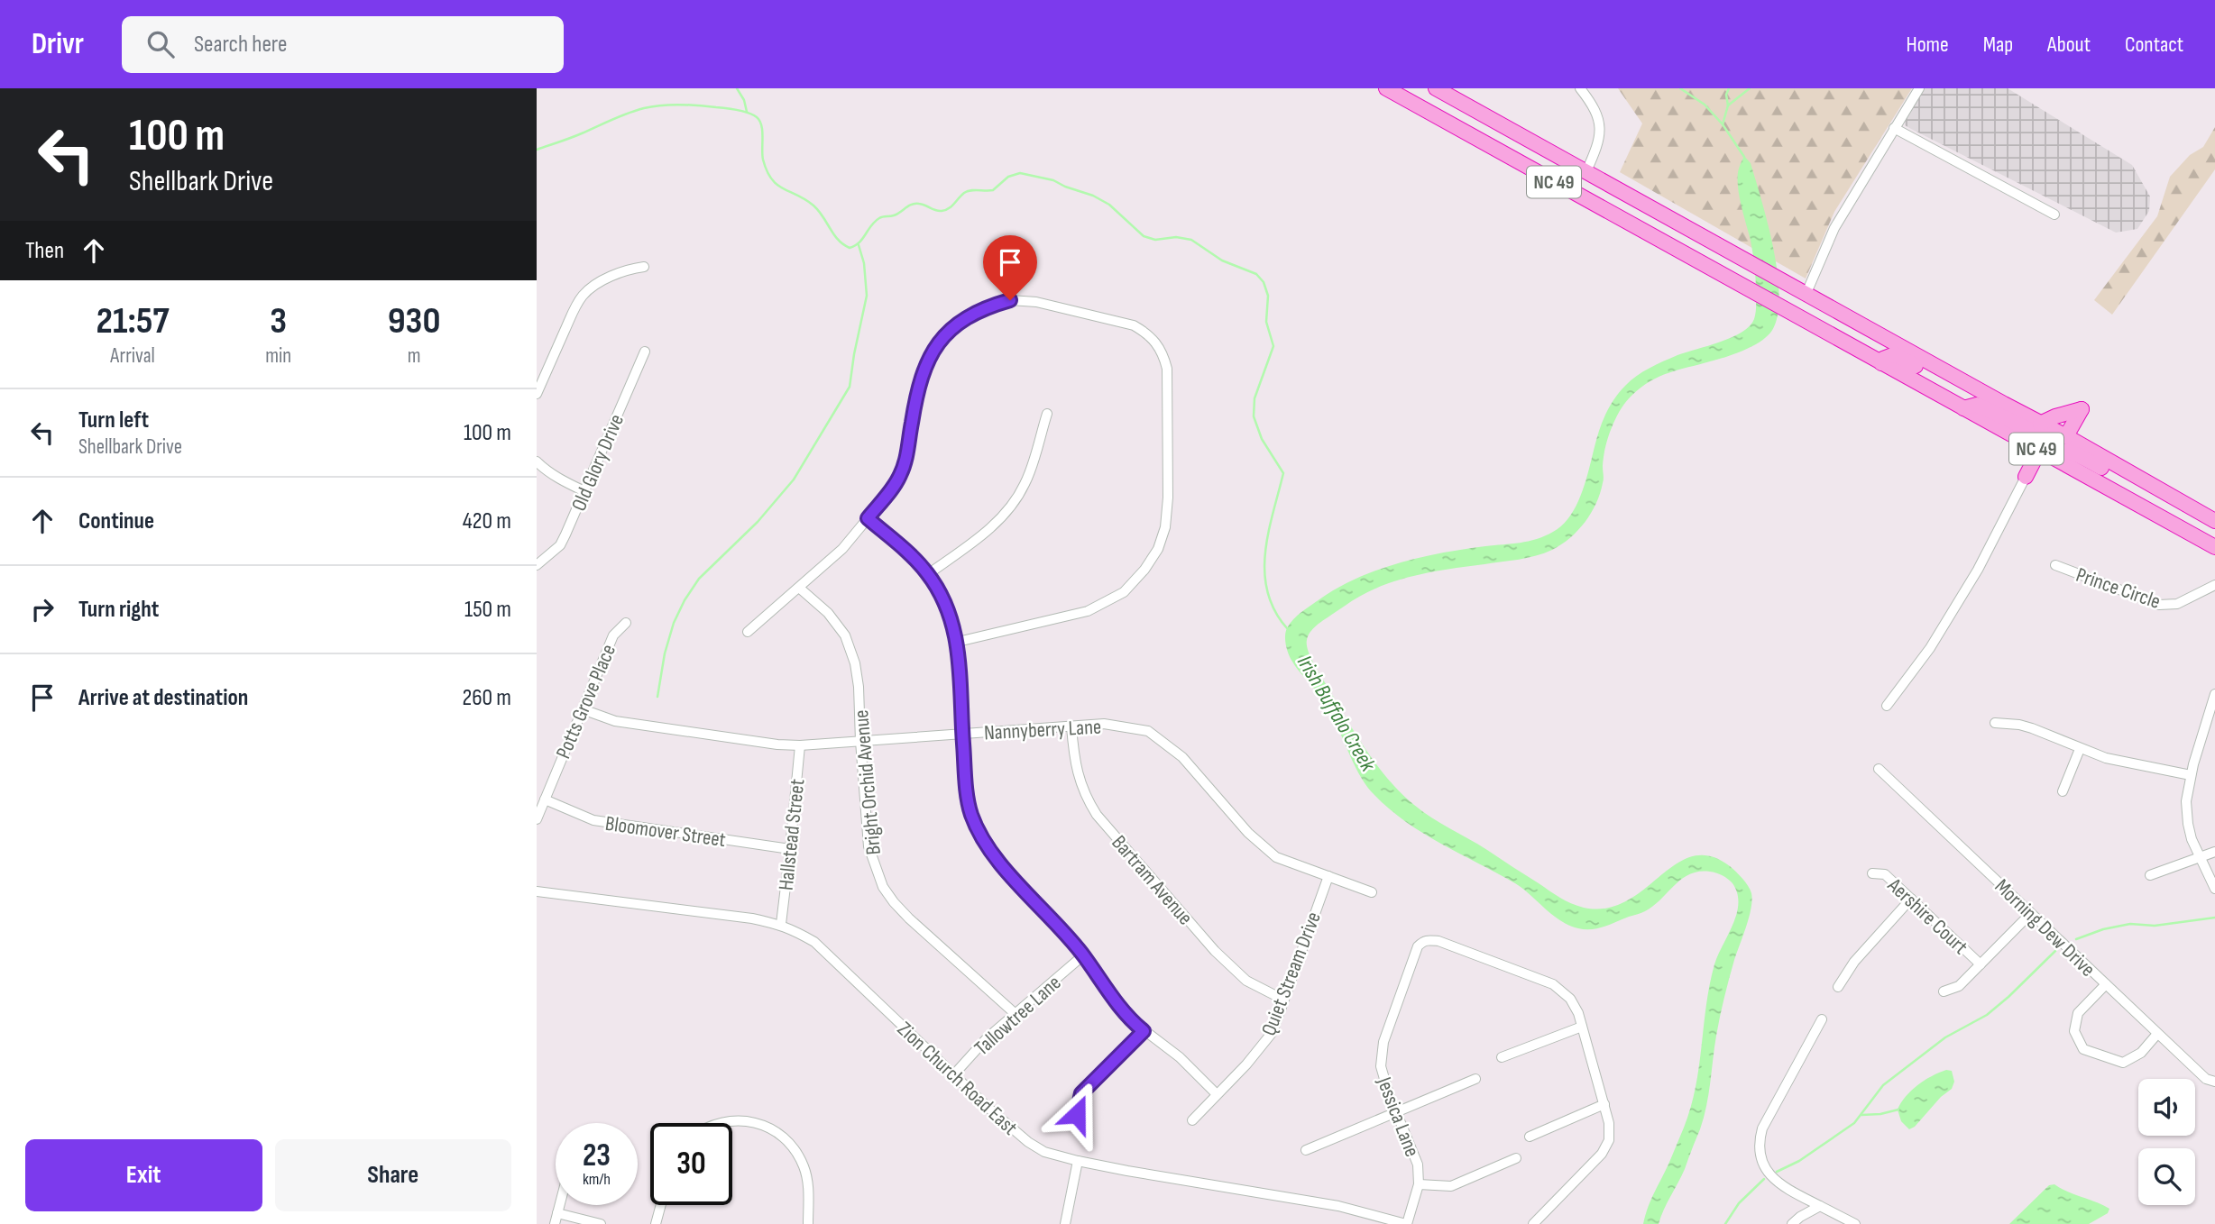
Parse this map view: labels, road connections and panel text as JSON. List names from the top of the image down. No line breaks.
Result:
{"streets":{"highway":["NC 49"],"street":["Old Glory Drive","Prince Circle","Potts Grove Place","Nannyberry Lane","Bright Orchid Avenue","Bloomover Street","Hallstead Street","Bartram Avenue","Aershire Court","Morning Dew Drive","Quiet Stream Drive","Tallowtree Lane","Zion Church Road East","Jessica Lane"]},"crossings":[["Potts Grove Place","Nannyberry Lane"],["Potts Grove Place","Bloomover Street"],["Nannyberry Lane","Bright Orchid Avenue"],["Nannyberry Lane","Hallstead Street"],["Nannyberry Lane","Bartram Avenue"],["Nannyberry Lane","Quiet Stream Drive"],["Bright Orchid Avenue","Tallowtree Lane"],["Bloomover Street","Hallstead Street"],["Hallstead Street","Zion Church Road East"],["Bartram Avenue","Quiet Stream Drive"],["Tallowtree Lane","Zion Church Road East"],["Zion Church Road East","Jessica Lane"]],"water":["Irish Buffalo Creek"],"page":{"header":"Drivr","search":"Search here","nav":["Home","Map","About","Contact"],"turn":["100 m","Shellbark Drive"],"then":"Then","eta":["21:57","Arrival","3","min","930","m"],"list":[{"name":"Turn left","note":"Shellbark Drive","value":"100 m"},{"name":"Continue","value":"420 m"},{"name":"Turn right","value":"150 m"},{"name":"Arrive at destination","value":"260 m"}],"speed":"23 km/h","limit":"30","buttons":["Exit","Share"]}}
